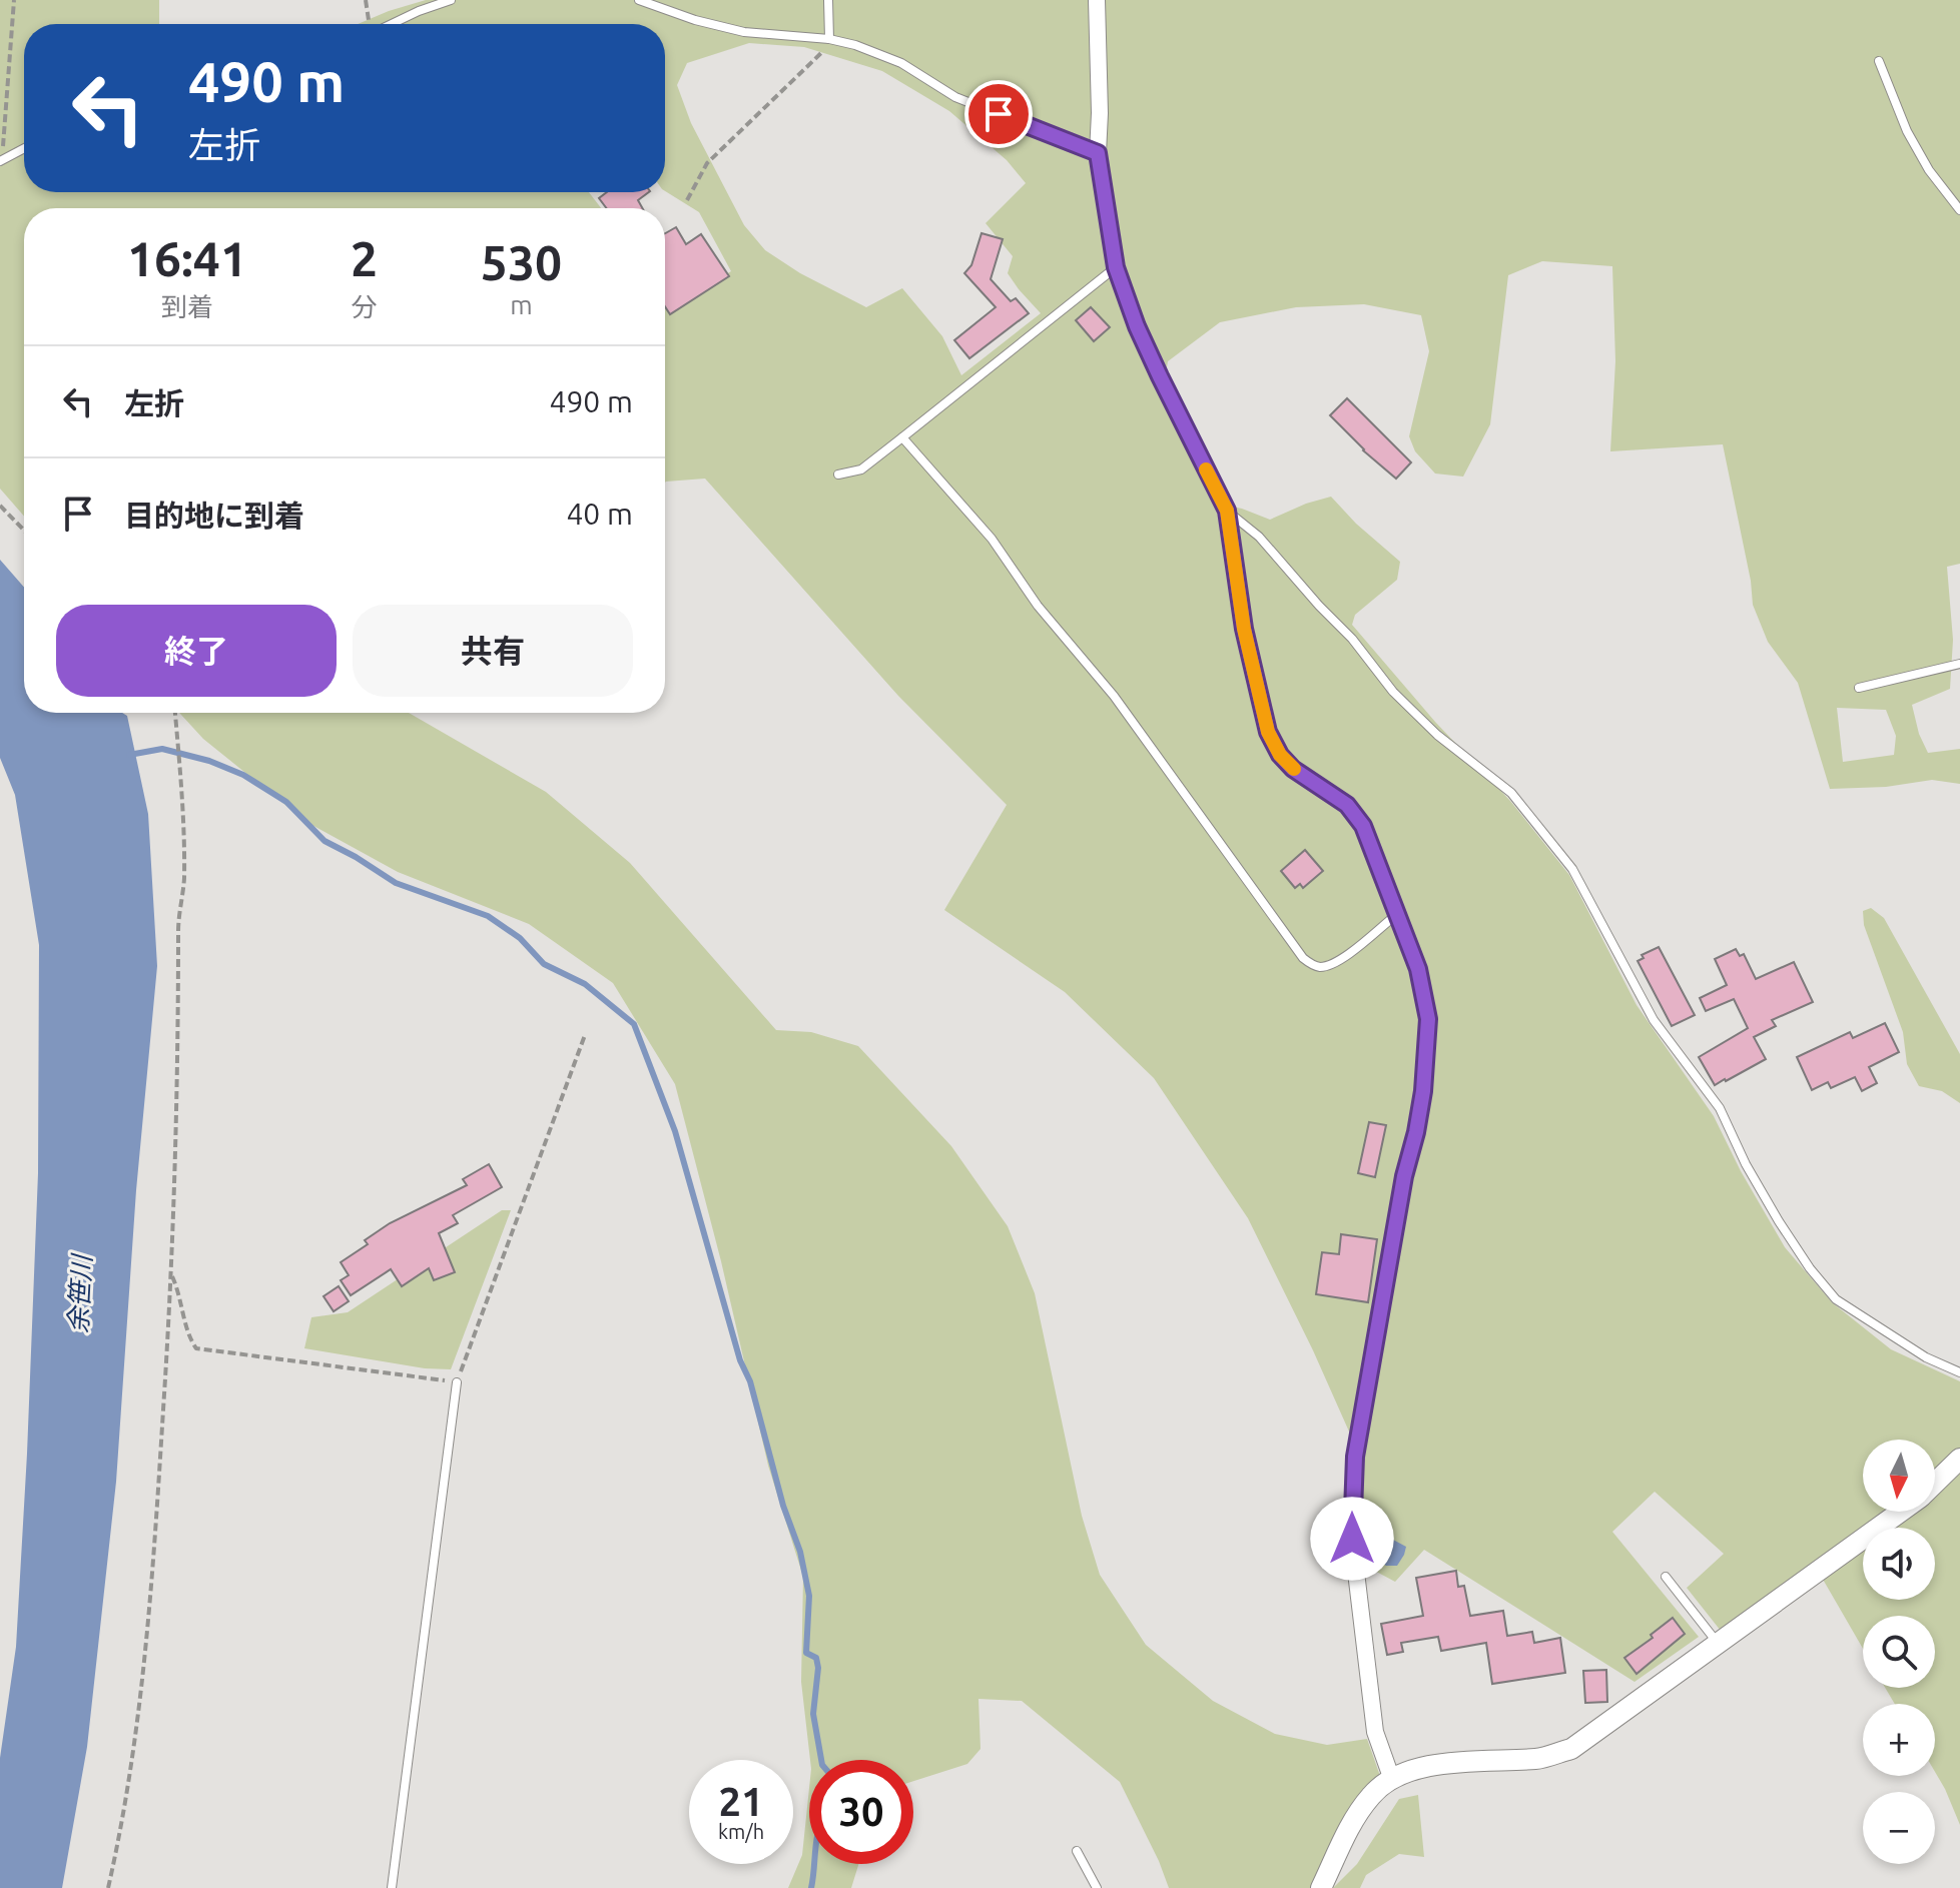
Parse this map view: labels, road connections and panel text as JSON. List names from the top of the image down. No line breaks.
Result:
{"water":["余笹川"],"north":"bottom","page":{"turn":["490 m","左折"],"eta":["16:41","到着","2","分","530","m"],"list":[{"name":"左折","value":"490 m"},{"name":"目的地に到着","value":"40 m"}],"buttons":["終了","共有"],"map_buttons":["+","−"],"speed":"21 km/h","limit":"30"}}
